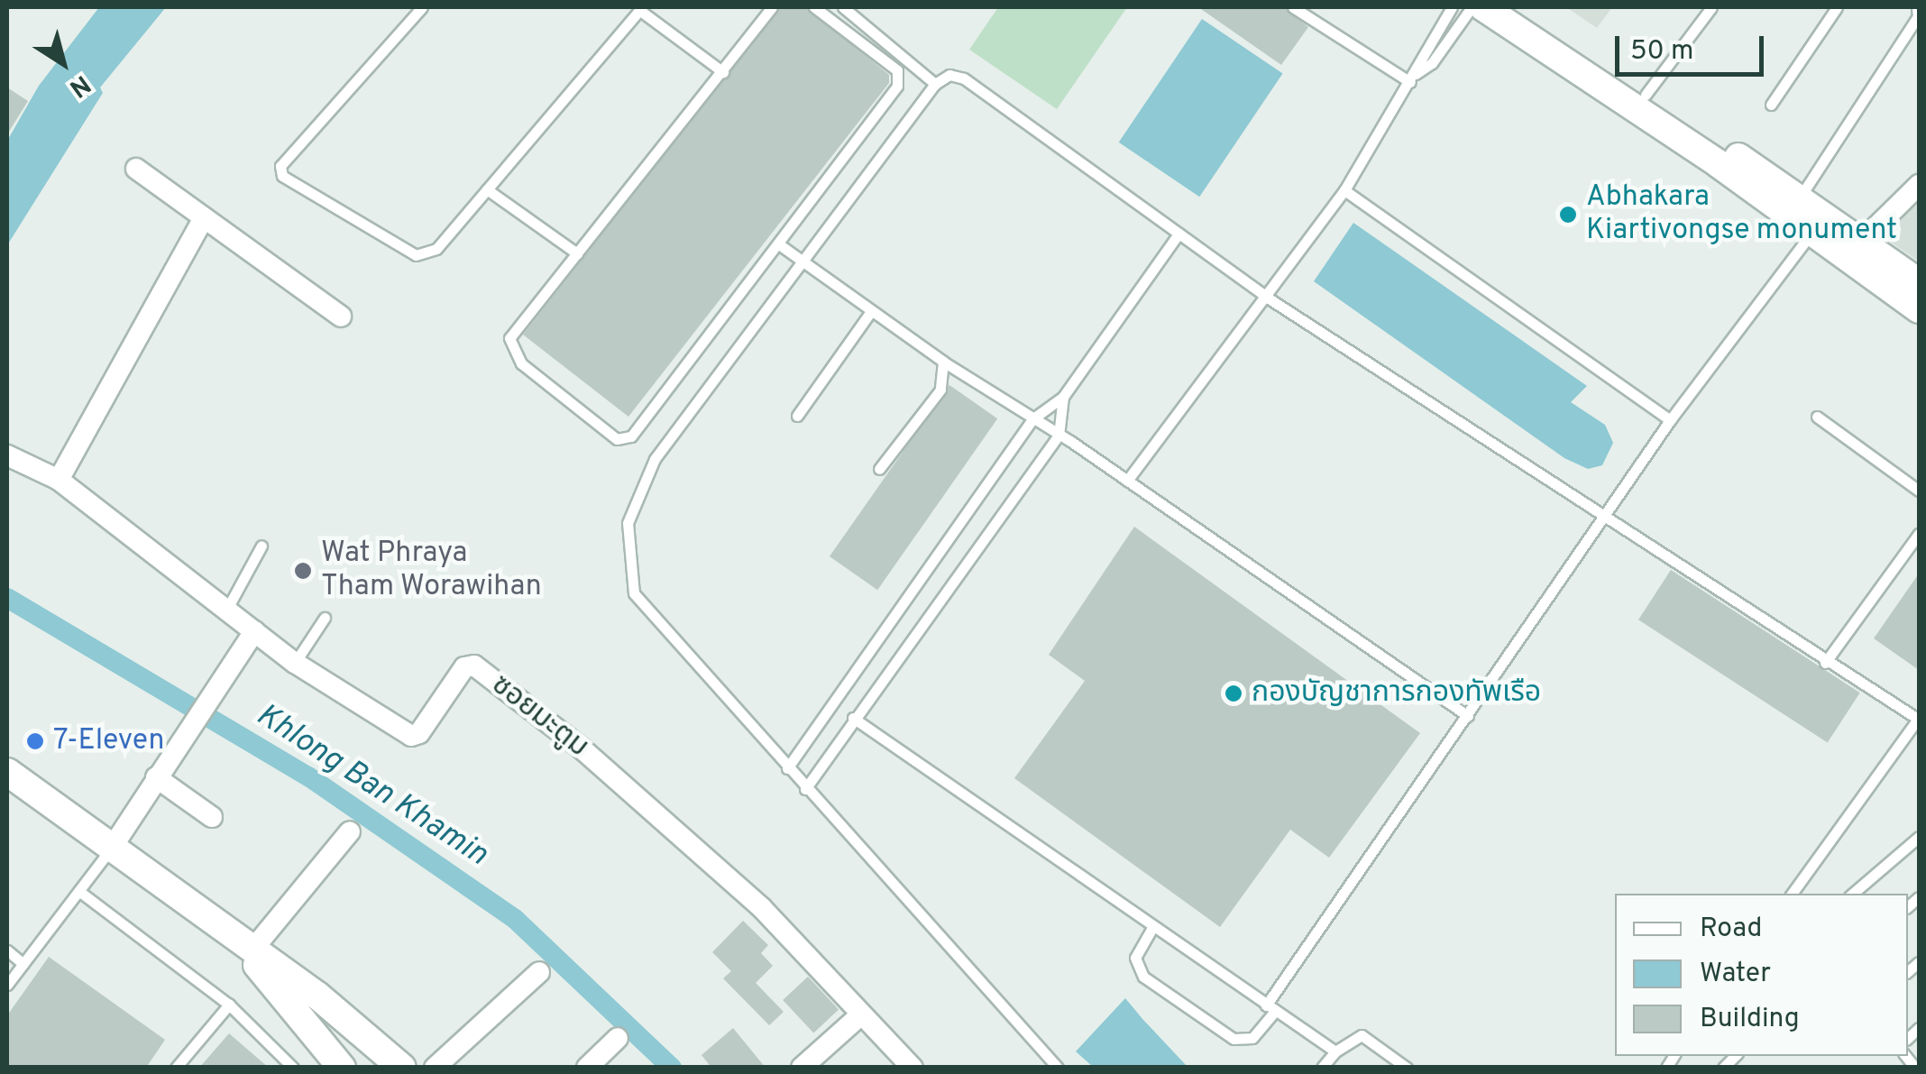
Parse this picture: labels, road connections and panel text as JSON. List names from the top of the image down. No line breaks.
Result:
{"streets":{"street":["ซอยมะตูม"]},"water":["Khlong Ban Khamin"],"places":["Abhakara Kiartivongse monument","Wat Phraya Tham Worawihan","กองบัญชาการกองทัพเรือ","7-Eleven"],"legend":["Road","Water","Building"],"scale_bar":"50 m","north":"bottom right"}
